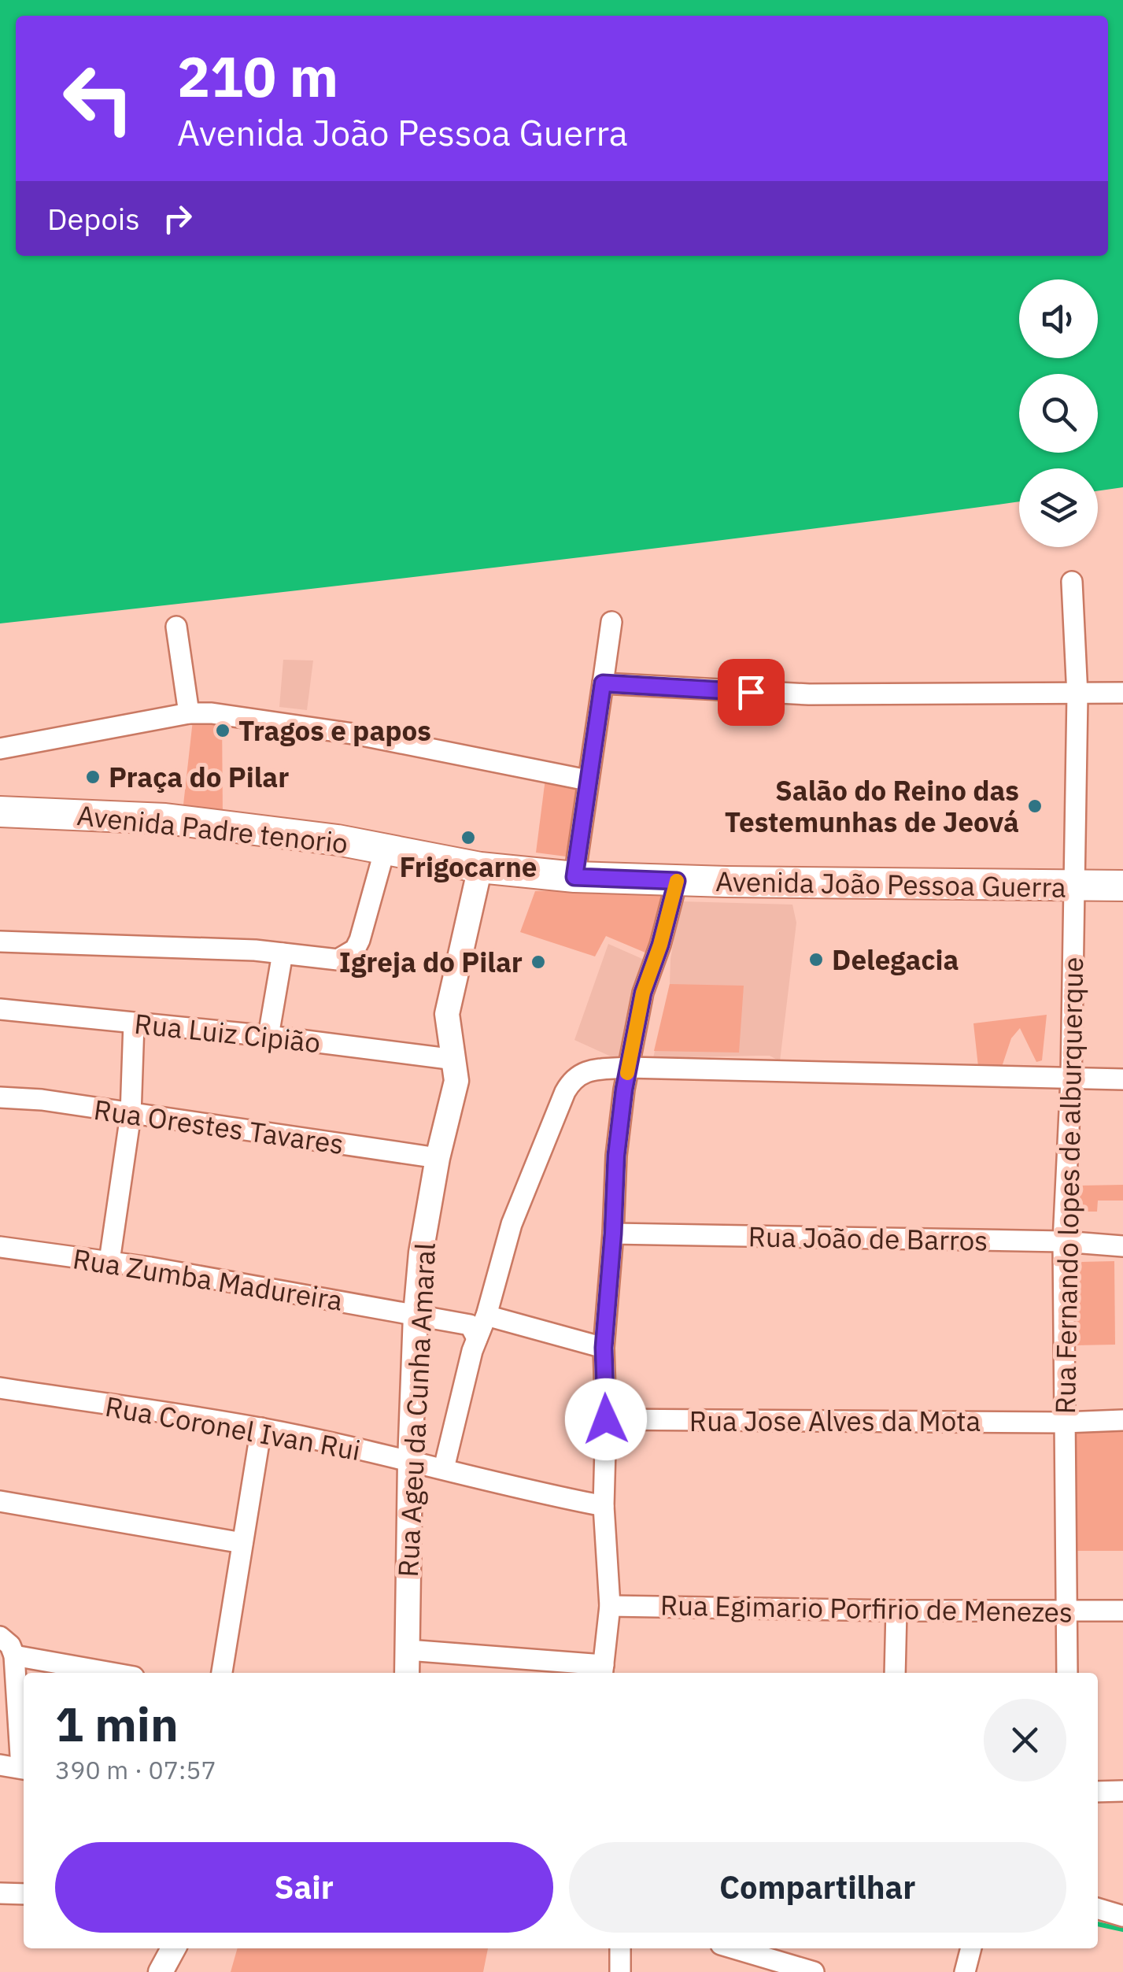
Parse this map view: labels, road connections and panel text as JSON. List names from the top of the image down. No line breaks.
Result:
{"streets":{"main road":["Avenida Padre tenorio","Avenida João Pessoa Guerra"],"street":["Rua Luiz Cipião","Rua Orestes Tavares","Rua Fernando lopes de alburquerque","Rua João de Barros","Rua Zumba Madureira","Rua Ageu da Cunha Amaral","Rua Jose Alves da Mota","Rua Coronel Ivan Rui","Rua Egimario Porfirio de Menezes"]},"crossings":[["Avenida Padre tenorio","Avenida João Pessoa Guerra"],["Avenida João Pessoa Guerra","Rua Fernando lopes de alburquerque"],["Avenida João Pessoa Guerra","Rua Ageu da Cunha Amaral"],["Rua Luiz Cipião","Rua Ageu da Cunha Amaral"],["Rua Orestes Tavares","Rua Ageu da Cunha Amaral"],["Rua Fernando lopes de alburquerque","Rua João de Barros"],["Rua Fernando lopes de alburquerque","Rua Jose Alves da Mota"],["Rua Fernando lopes de alburquerque","Rua Egimario Porfirio de Menezes"],["Rua Zumba Madureira","Rua Ageu da Cunha Amaral"],["Rua Ageu da Cunha Amaral","Rua Coronel Ivan Rui"]],"places":["Tragos e papos","Praça do Pilar","Salão do Reino das Testemunhas de Jeová","Frigocarne","Delegacia","Igreja do Pilar"],"page":{"turn":["210 m","Avenida João Pessoa Guerra"],"then":"Depois","heading":["1 min","390 m · 07:57"],"buttons":["Sair","Compartilhar"]}}
